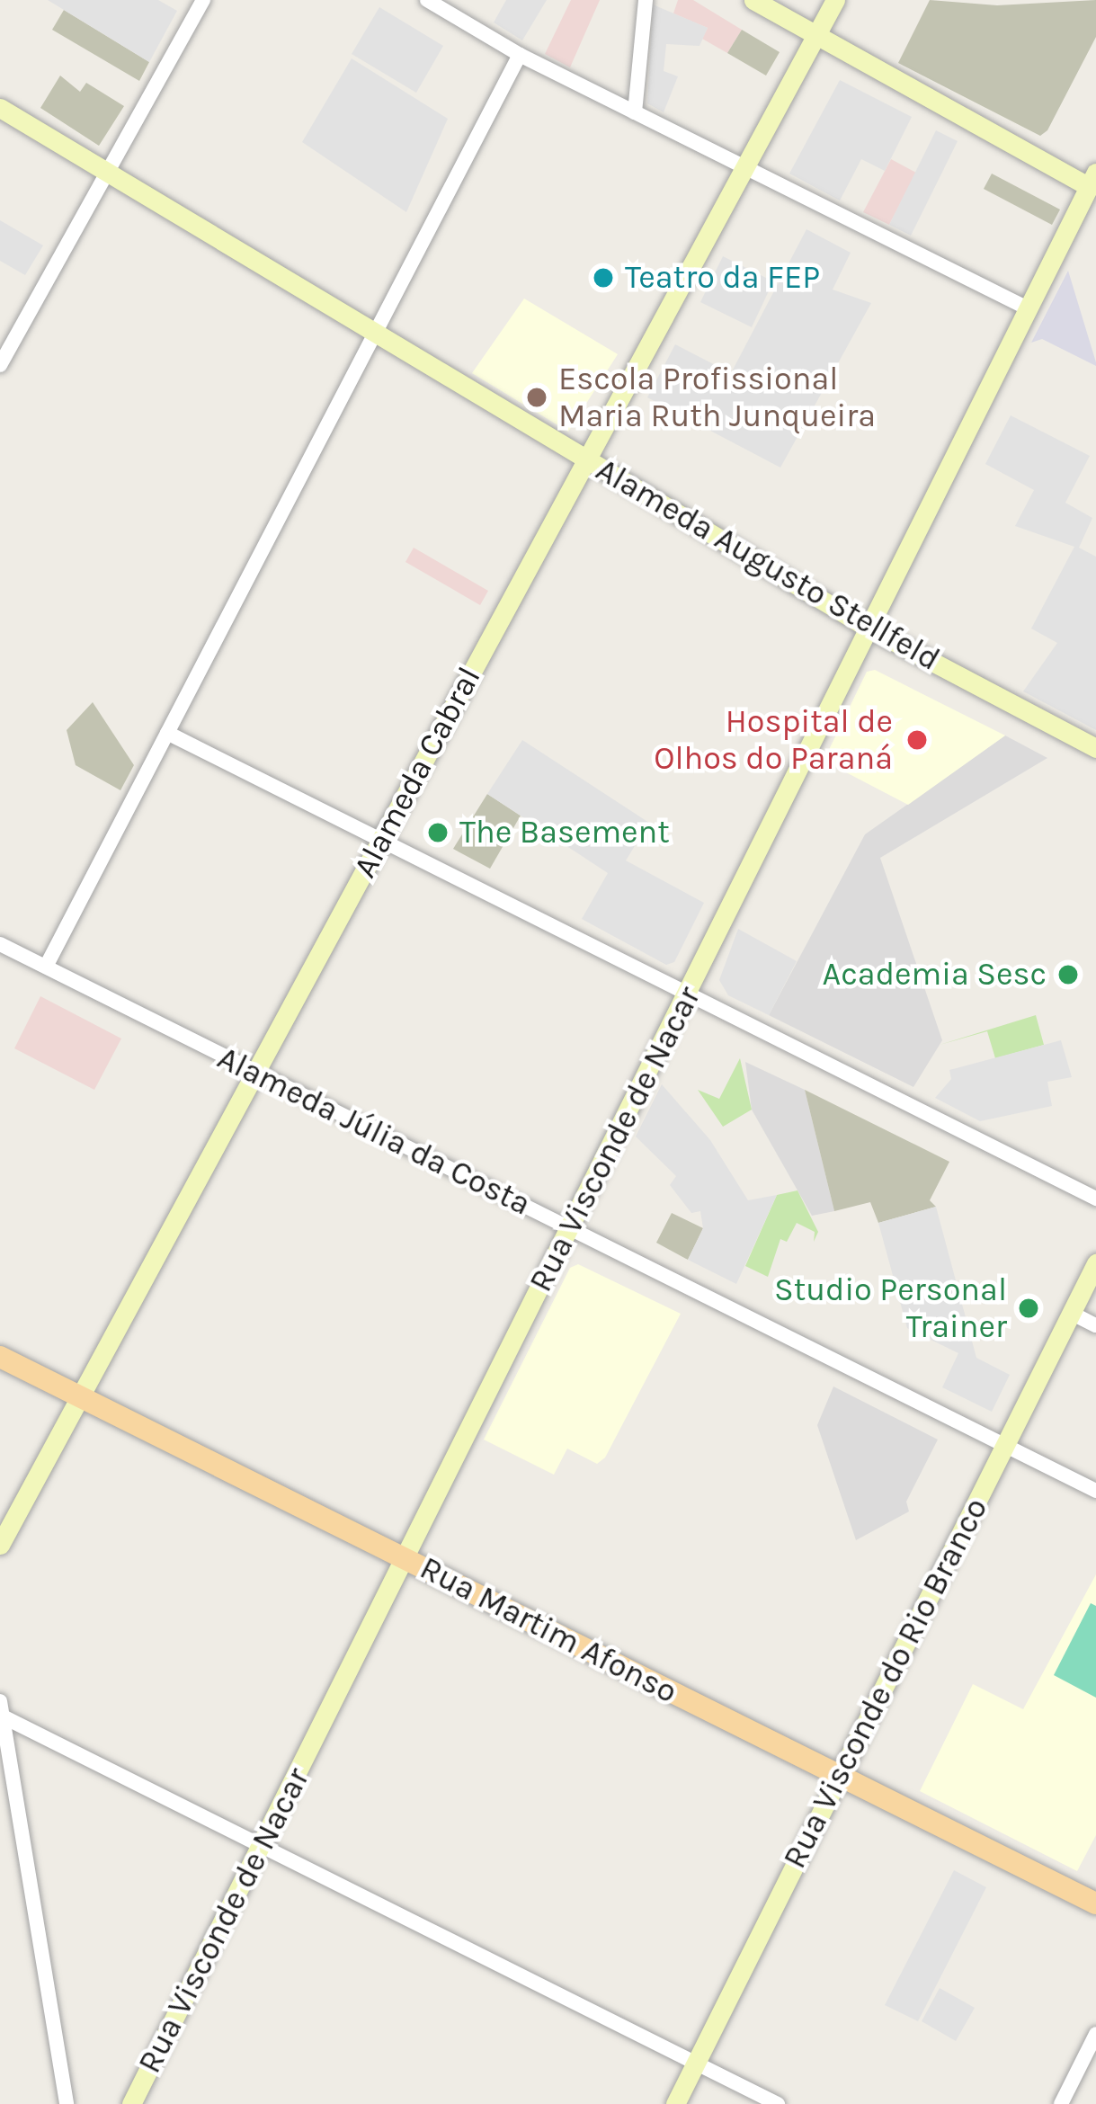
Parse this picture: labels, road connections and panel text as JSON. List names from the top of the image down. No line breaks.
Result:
{"streets":{"main road":["Rua Martim Afonso"],"street":["Alameda Augusto Stellfeld","Alameda Cabral","Alameda Júlia da Costa","Rua Visconde de Nacar","Rua Visconde do Rio Branco"]},"crossings":[["Alameda Augusto Stellfeld","Alameda Cabral"],["Alameda Augusto Stellfeld","Rua Visconde de Nacar"],["Alameda Cabral","Alameda Júlia da Costa"],["Alameda Cabral","Rua Martim Afonso"],["Alameda Júlia da Costa","Rua Visconde de Nacar"],["Alameda Júlia da Costa","Rua Visconde do Rio Branco"],["Rua Visconde de Nacar","Rua Martim Afonso"],["Rua Martim Afonso","Rua Visconde do Rio Branco"]],"places":["Teatro da FEP","Escola Profissional Maria Ruth Junqueira","Hospital de Olhos do Paraná","The Basement","Academia Sesc","Studio Personal Trainer"]}
